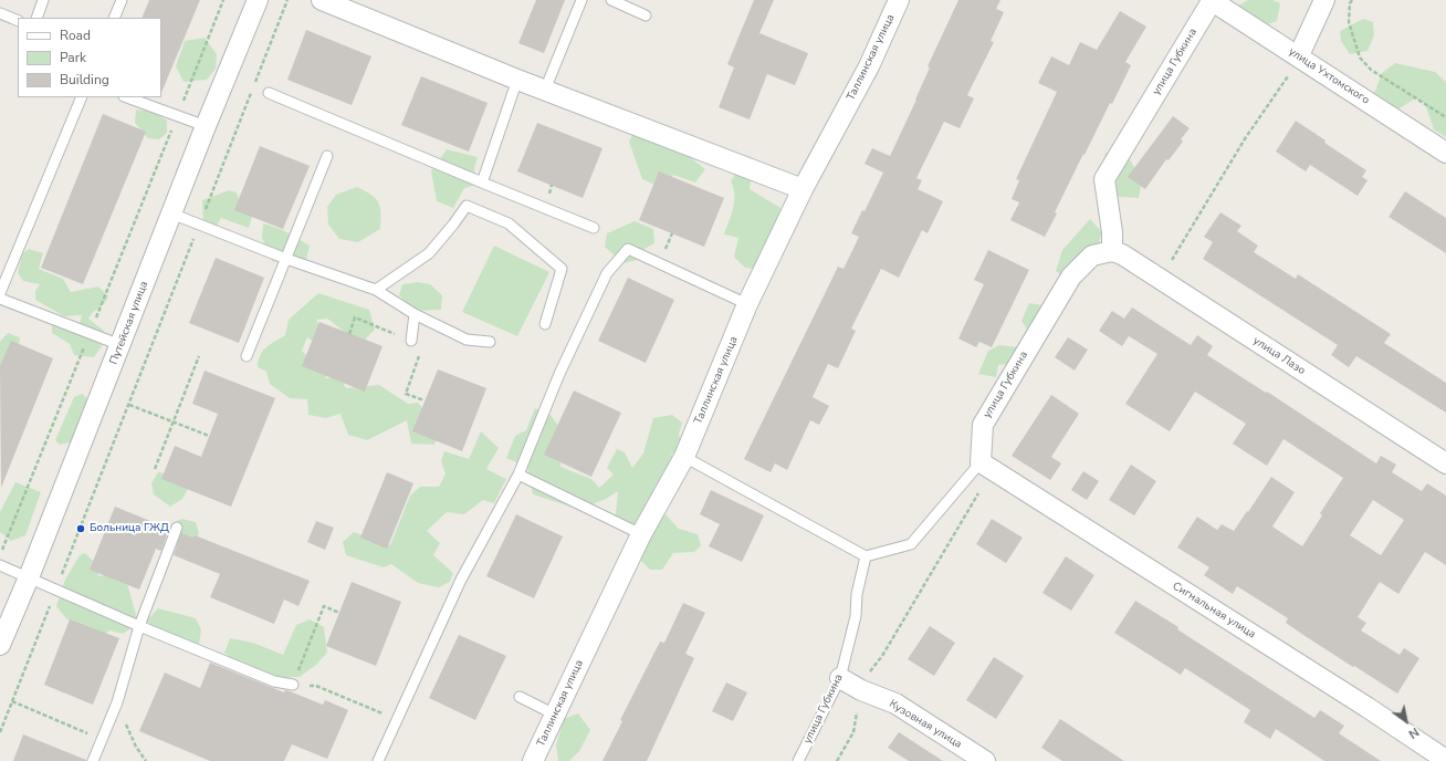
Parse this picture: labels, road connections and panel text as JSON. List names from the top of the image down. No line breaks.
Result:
{"streets":{"street":["Таллинская улица","улица Губкина","улица Ухтомского","Путейская улица","улица Лазо","Сигнальная улица","Кузовная улица"]},"crossings":[["улица Губкина","улица Ухтомского"],["улица Губкина","улица Лазо"],["улица Губкина","Сигнальная улица"],["улица Губкина","Кузовная улица"]],"places":["Больница ГЖД"],"legend":["Road","Park","Building"],"north":"bottom right"}
